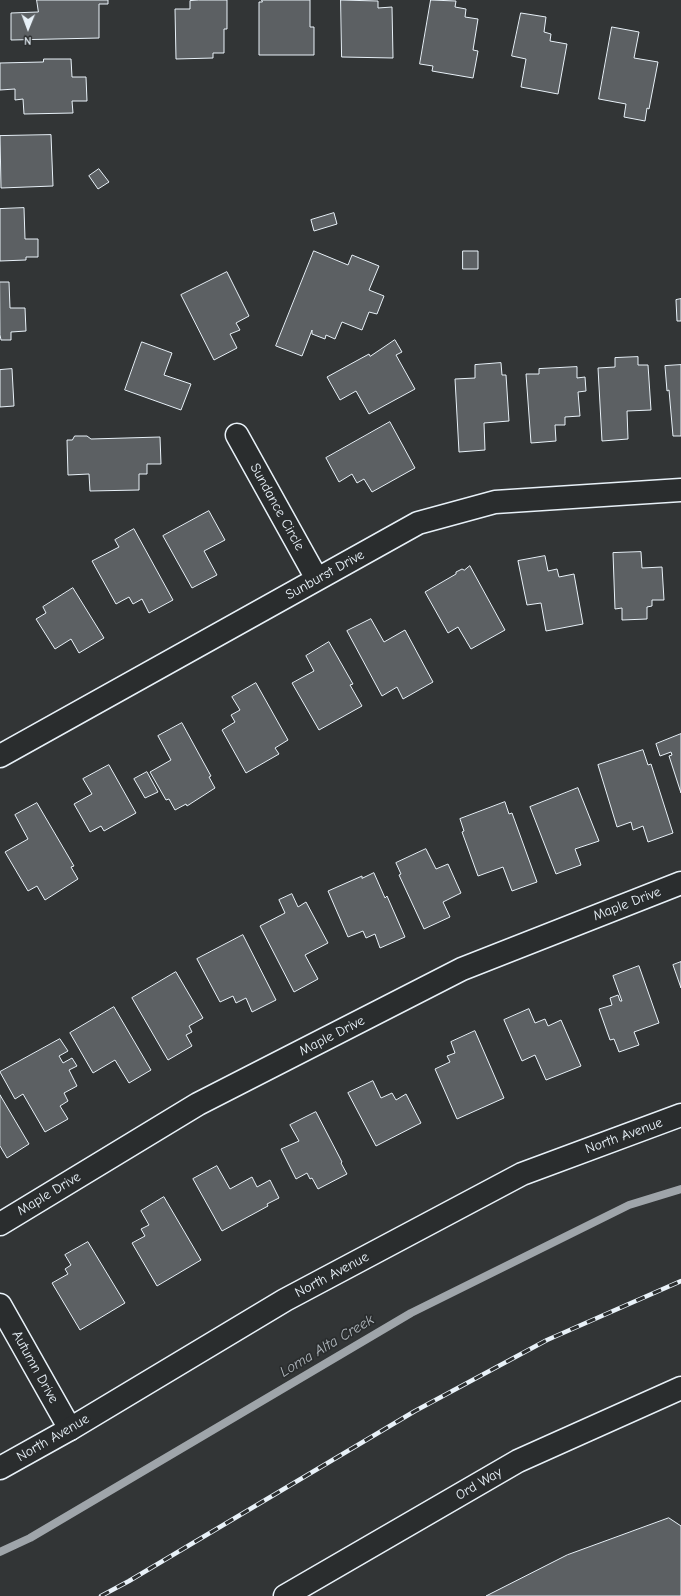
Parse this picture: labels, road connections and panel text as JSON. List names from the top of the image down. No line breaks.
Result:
{"streets":{"street":["Sundance Circle","Sunburst Drive","Maple Drive","North Avenue","Autumn Drive","Ord Way"]},"crossings":[["Sundance Circle","Sunburst Drive"],["North Avenue","Autumn Drive"]],"water":["Loma Alta Creek"],"north":"bottom"}
